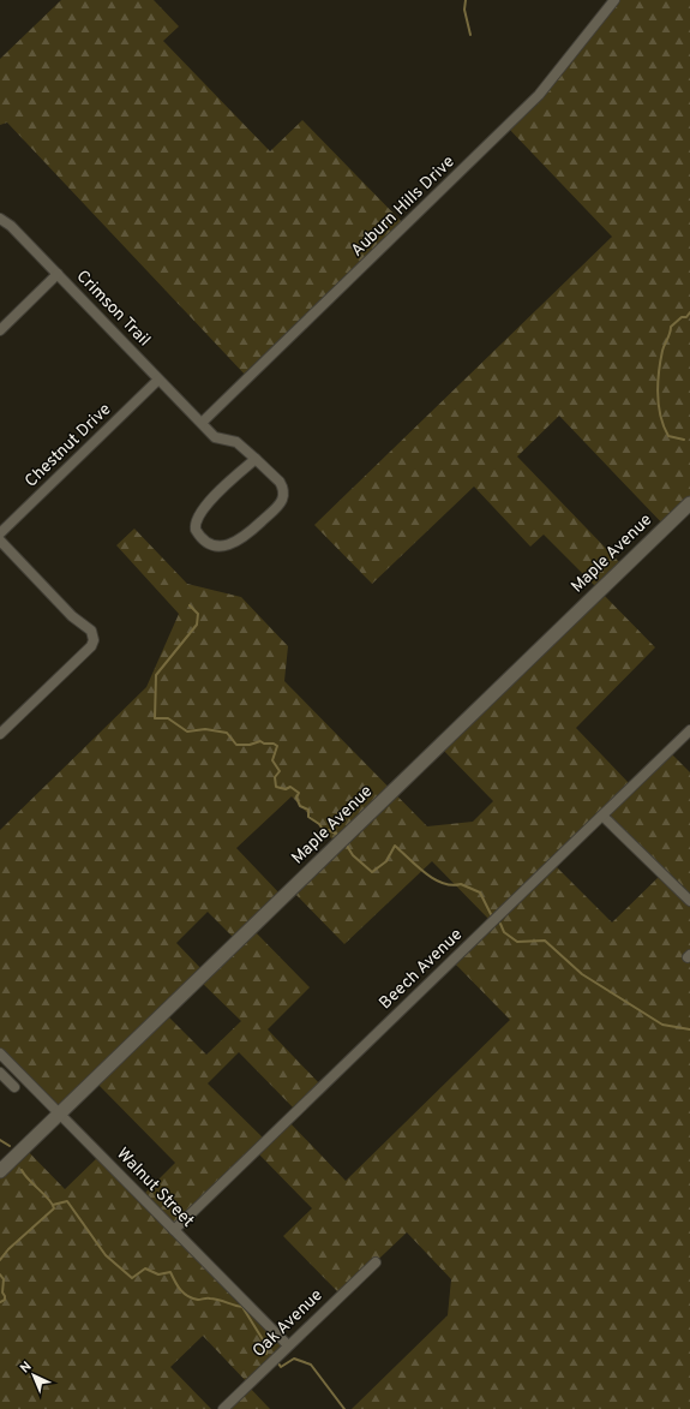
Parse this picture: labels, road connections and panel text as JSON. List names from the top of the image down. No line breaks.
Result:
{"streets":{"street":["Auburn Hills Drive","Crimson Trail","Chestnut Drive","Maple Avenue","Beech Avenue","Walnut Street","Oak Avenue"]},"crossings":[["Auburn Hills Drive","Crimson Trail"],["Crimson Trail","Chestnut Drive"],["Maple Avenue","Walnut Street"],["Beech Avenue","Walnut Street"],["Walnut Street","Oak Avenue"]],"north":"top left"}
